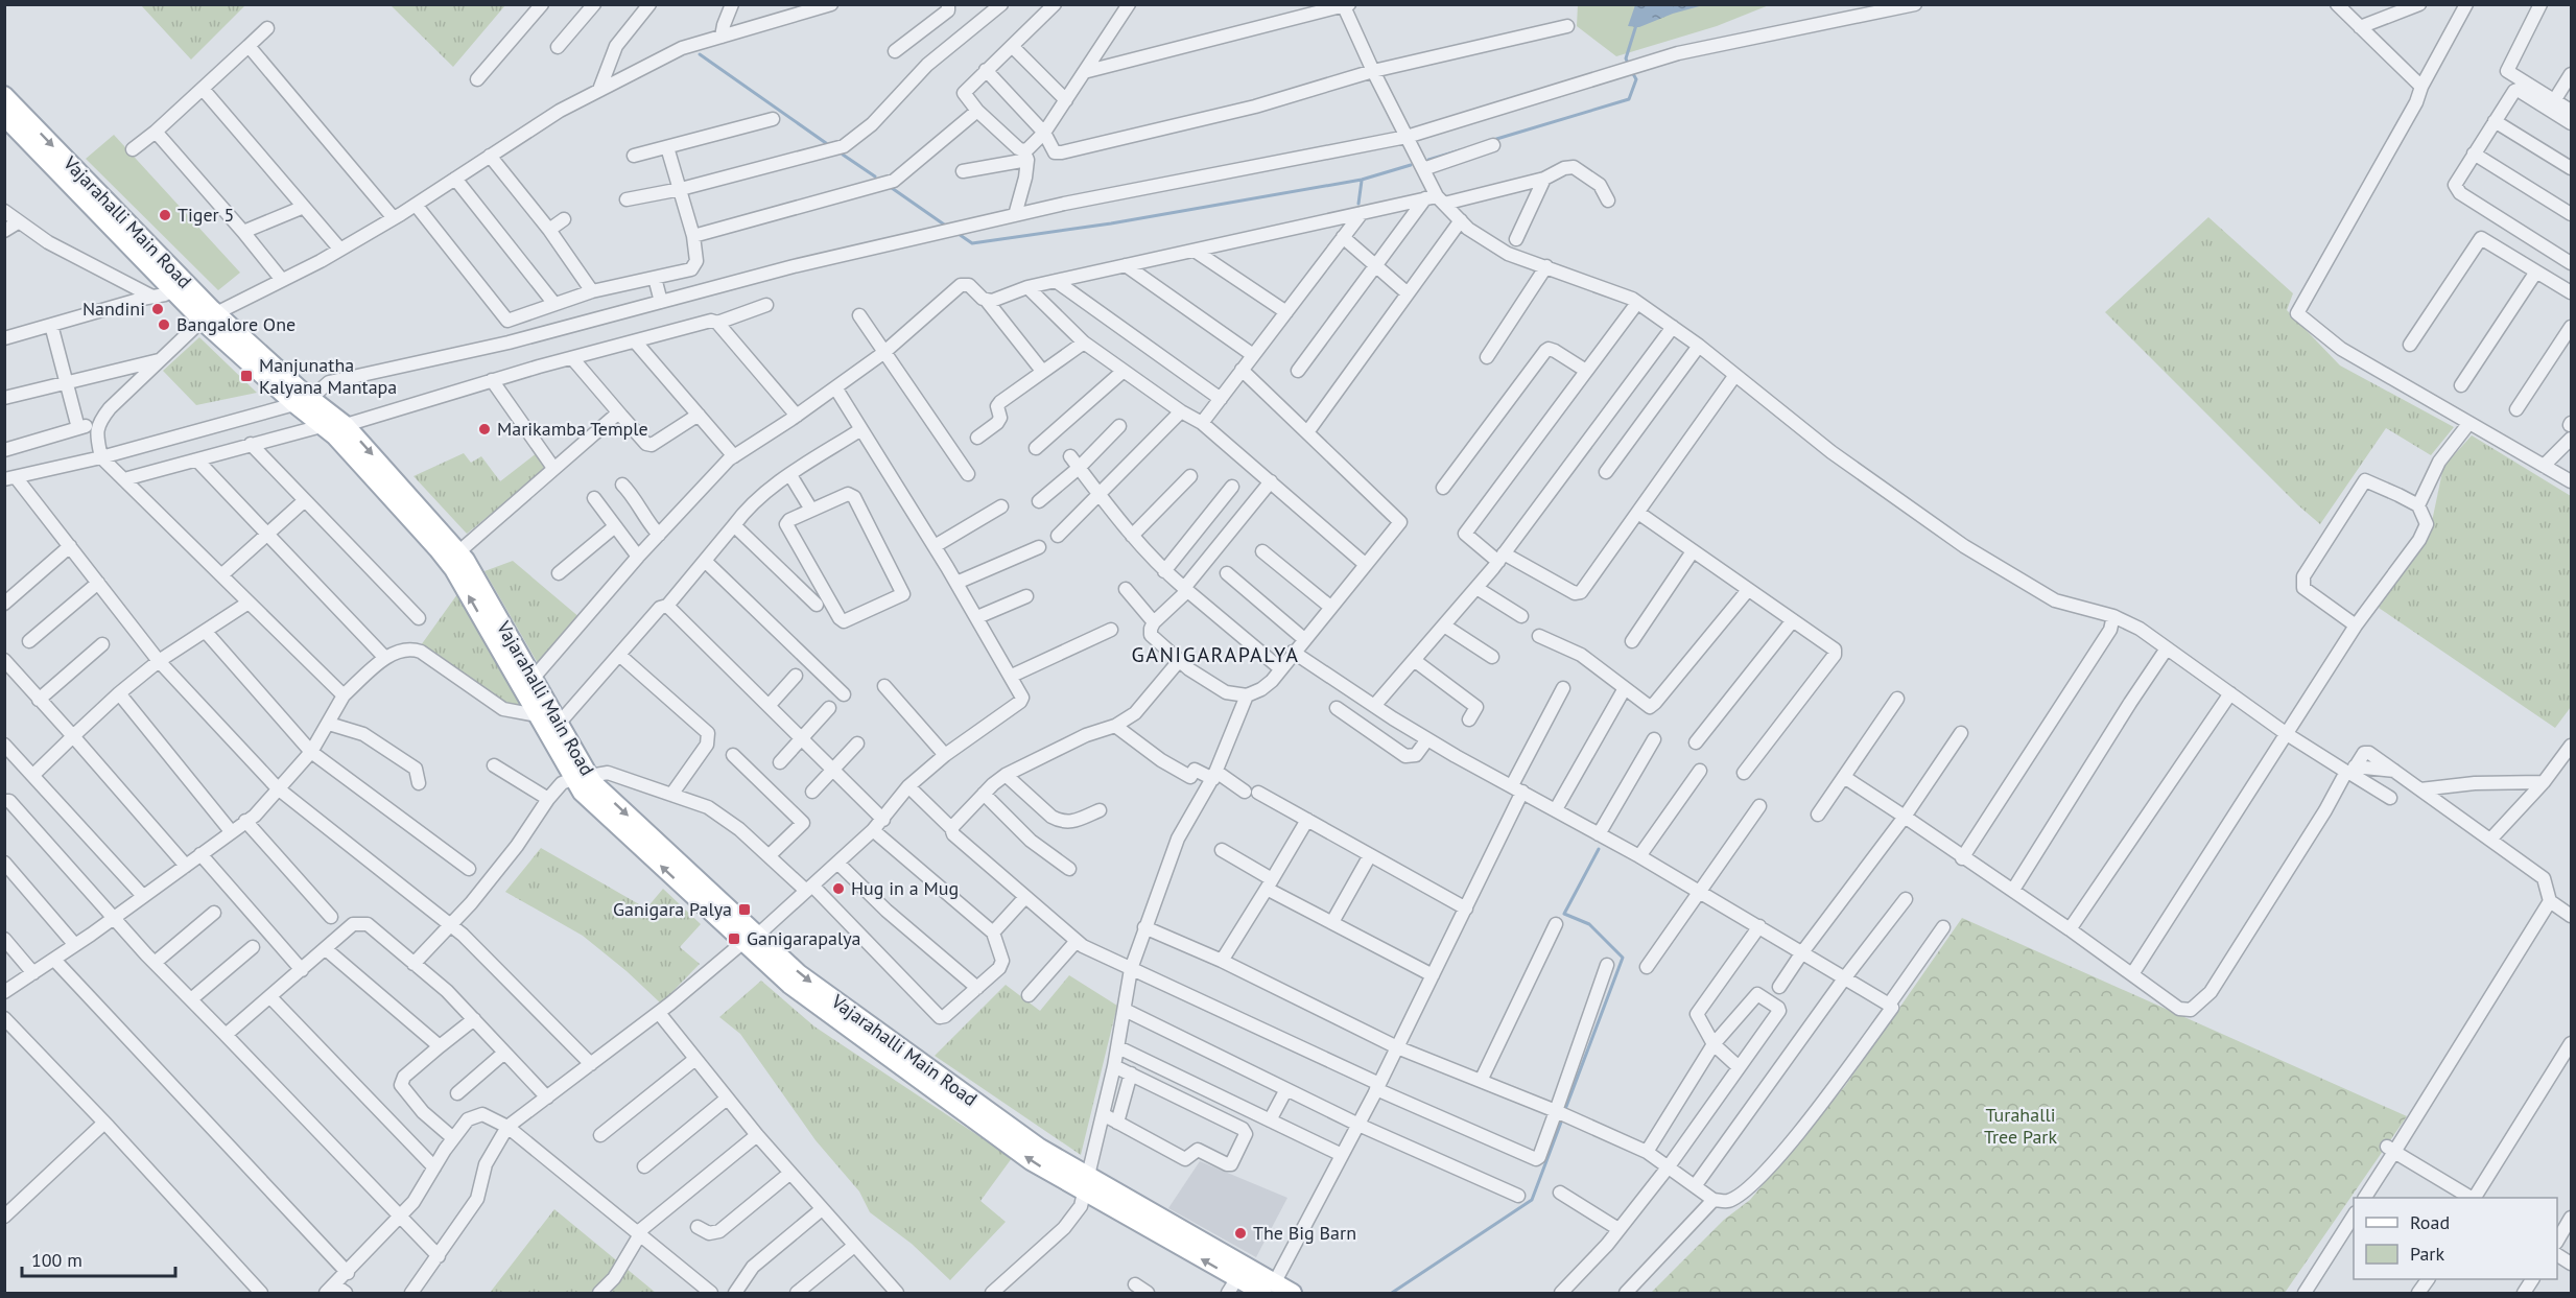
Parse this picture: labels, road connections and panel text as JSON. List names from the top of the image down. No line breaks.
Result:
{"streets":{"main road":["Vajarahalli Main Road"]},"districts":["GANIGARAPALYA"],"parks":["Turahalli Tree Park"],"places":{"other":["Tiger 5","Nandini","Bangalore One","Marikamba Temple","Hug in a Mug","The Big Barn"],"transit":["Manjunatha Kalyana Mantapa","Ganigara Palya","Ganigarapalya"]},"legend":["Road","Park"],"scale_bar":"100 m"}
